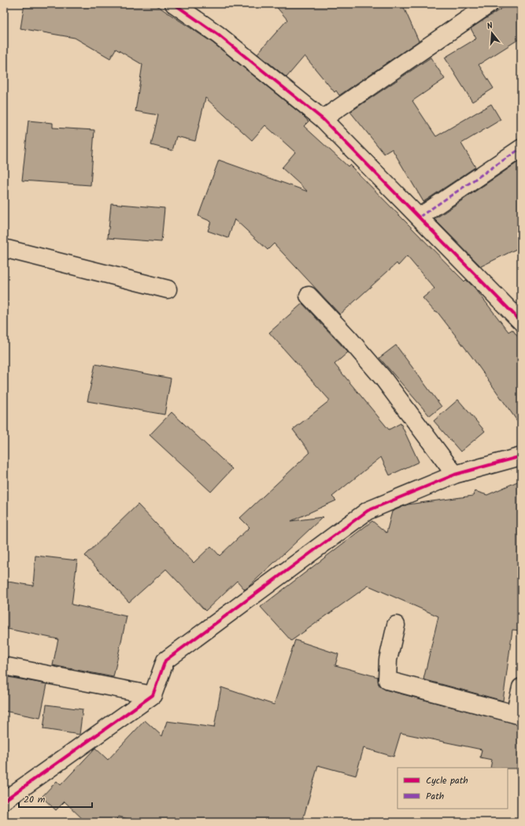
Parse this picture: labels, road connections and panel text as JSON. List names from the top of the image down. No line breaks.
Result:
{"legend":["Cycle path","Path"],"scale_bar":"20 m","north":"top"}
